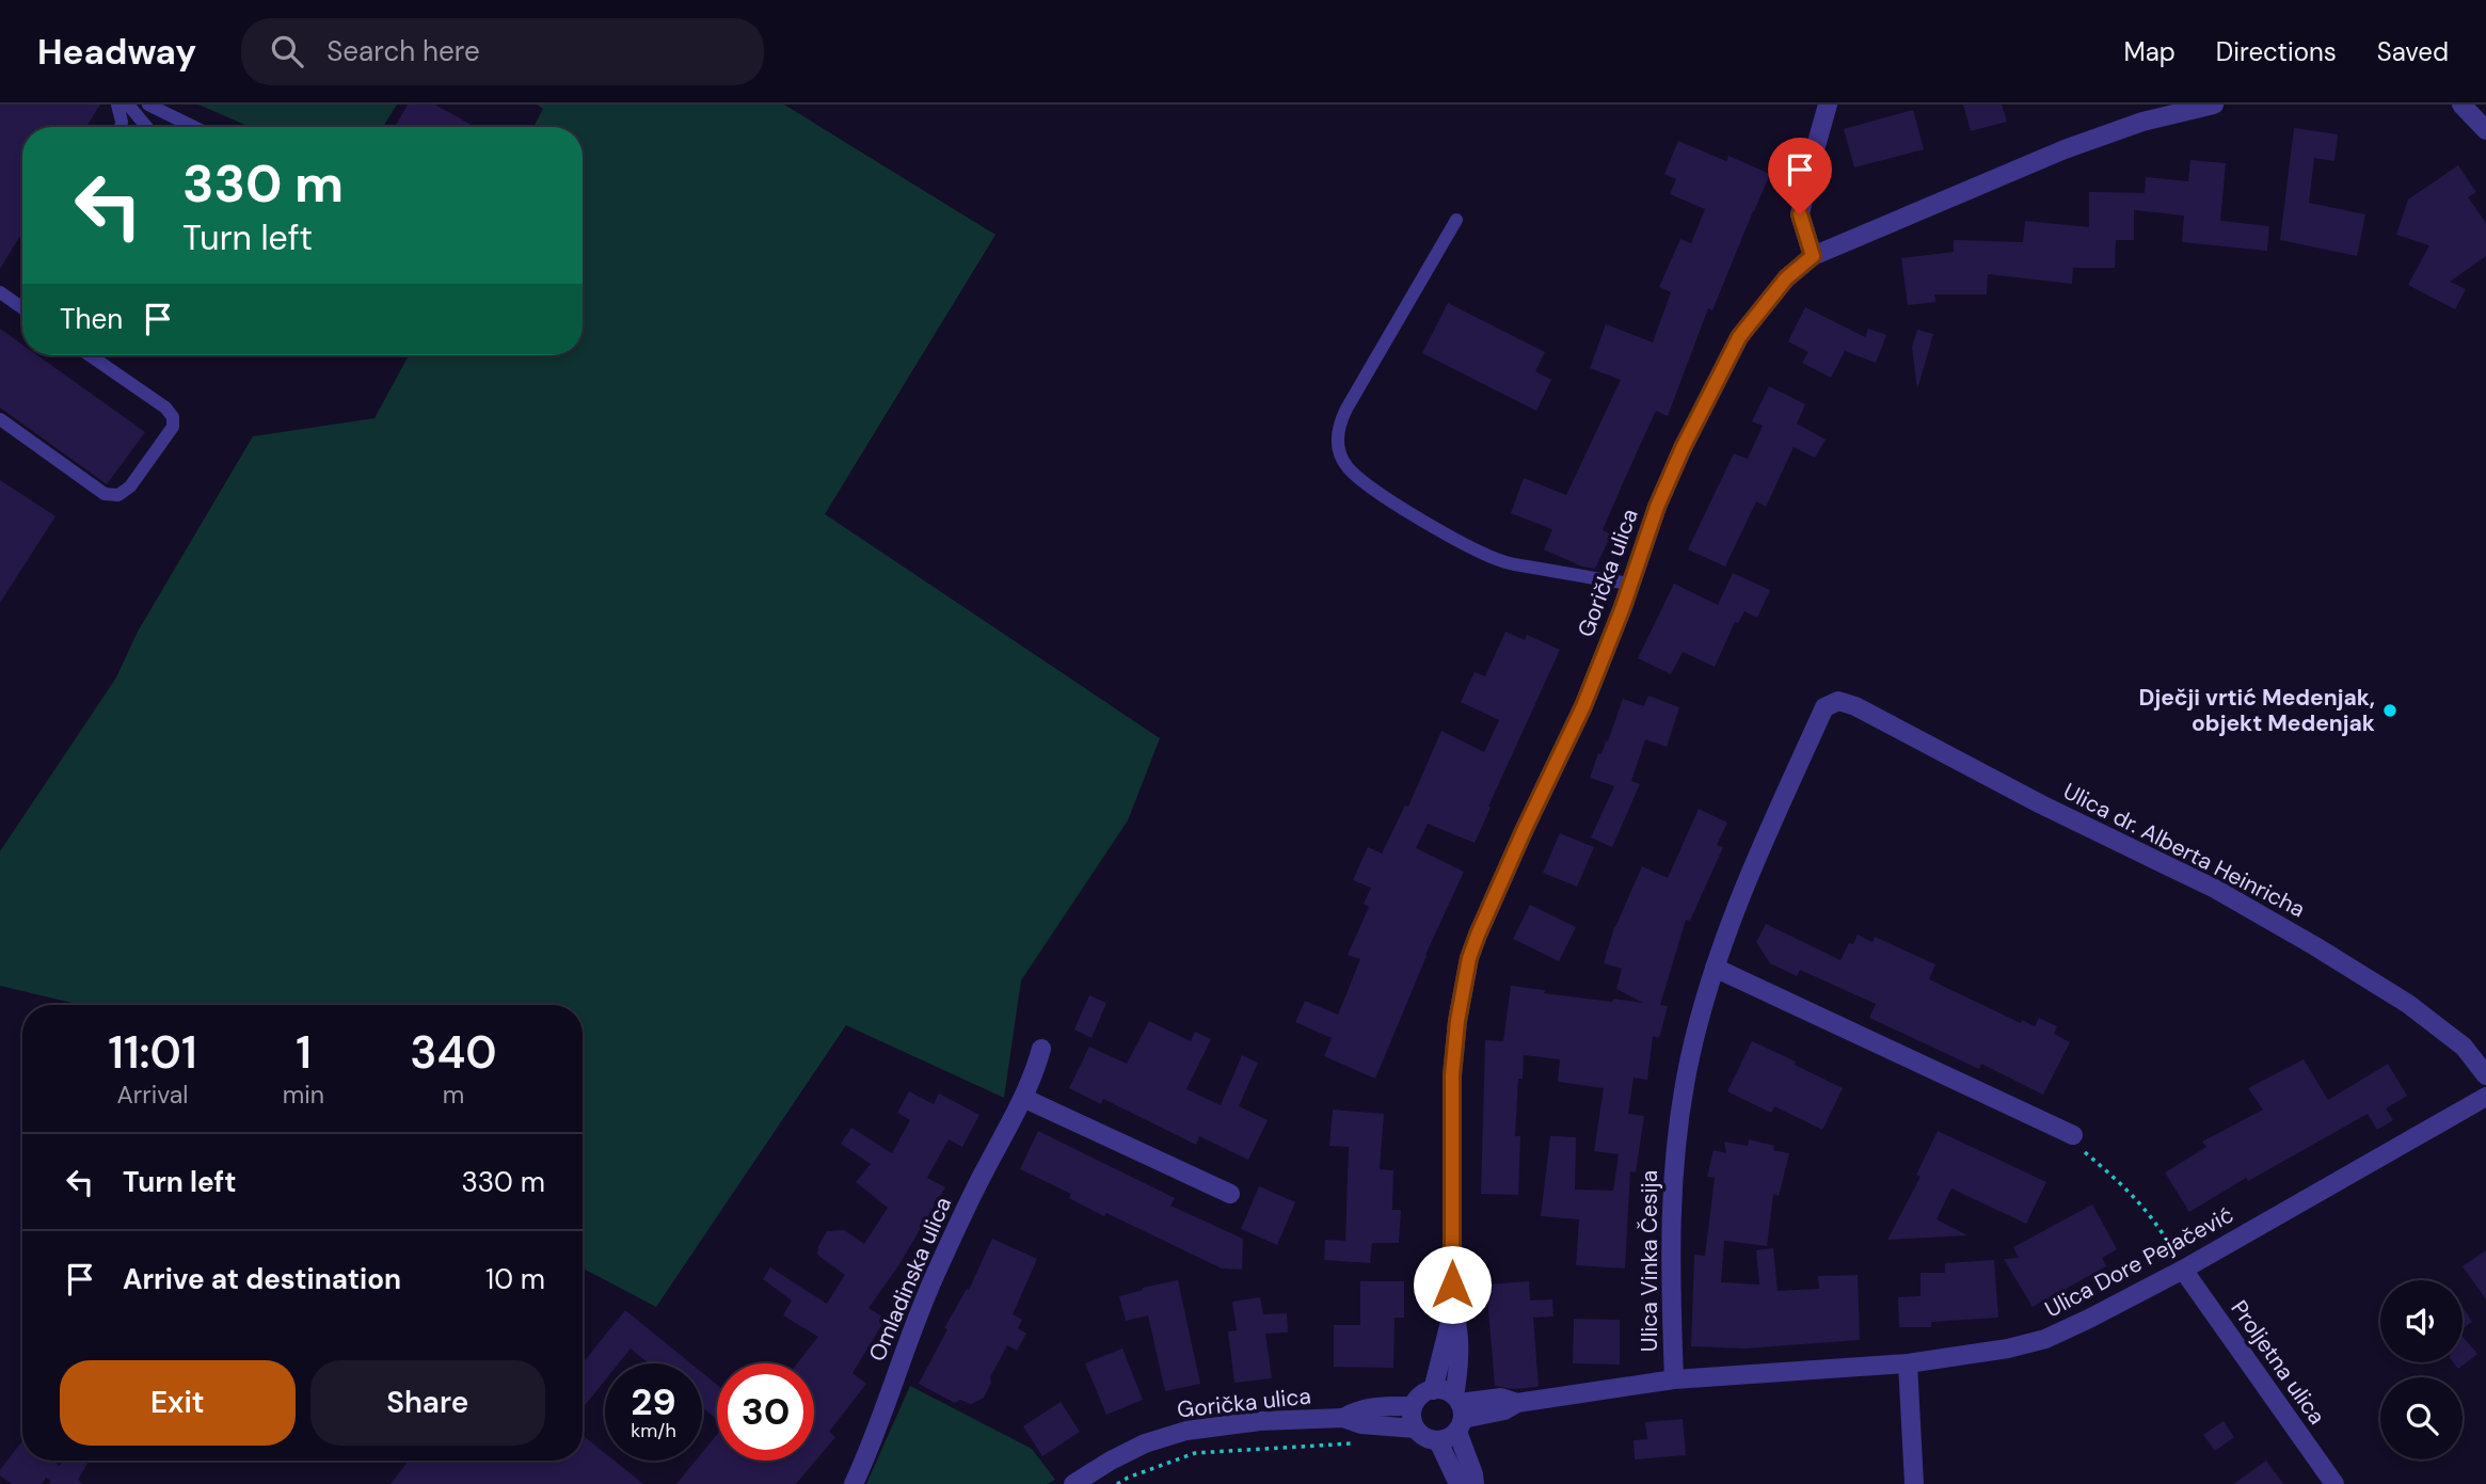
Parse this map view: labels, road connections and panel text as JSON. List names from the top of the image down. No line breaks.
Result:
{"streets":{"street":["Gorička ulica","Ulica dr. Alberta Heinricha","Ulica Vinka Česija","Ulica Dore Pejačević","Omladinska ulica","Proljetna ulica"]},"crossings":[["Gorička ulica","Ulica Dore Pejačević"],["Ulica dr. Alberta Heinricha","Ulica Vinka Česija"],["Ulica Vinka Česija","Ulica Dore Pejačević"],["Ulica Dore Pejačević","Proljetna ulica"]],"places":["Dječji vrtić Medenjak, objekt Medenjak"],"page":{"header":"Headway","search":"Search here","nav":["Map","Directions","Saved"],"turn":["330 m","Turn left"],"then":"Then","eta":["11:01","Arrival","1","min","340","m"],"list":[{"name":"Turn left","value":"330 m"},{"name":"Arrive at destination","value":"10 m"}],"buttons":["Exit","Share"],"speed":"29 km/h","limit":"30"}}
